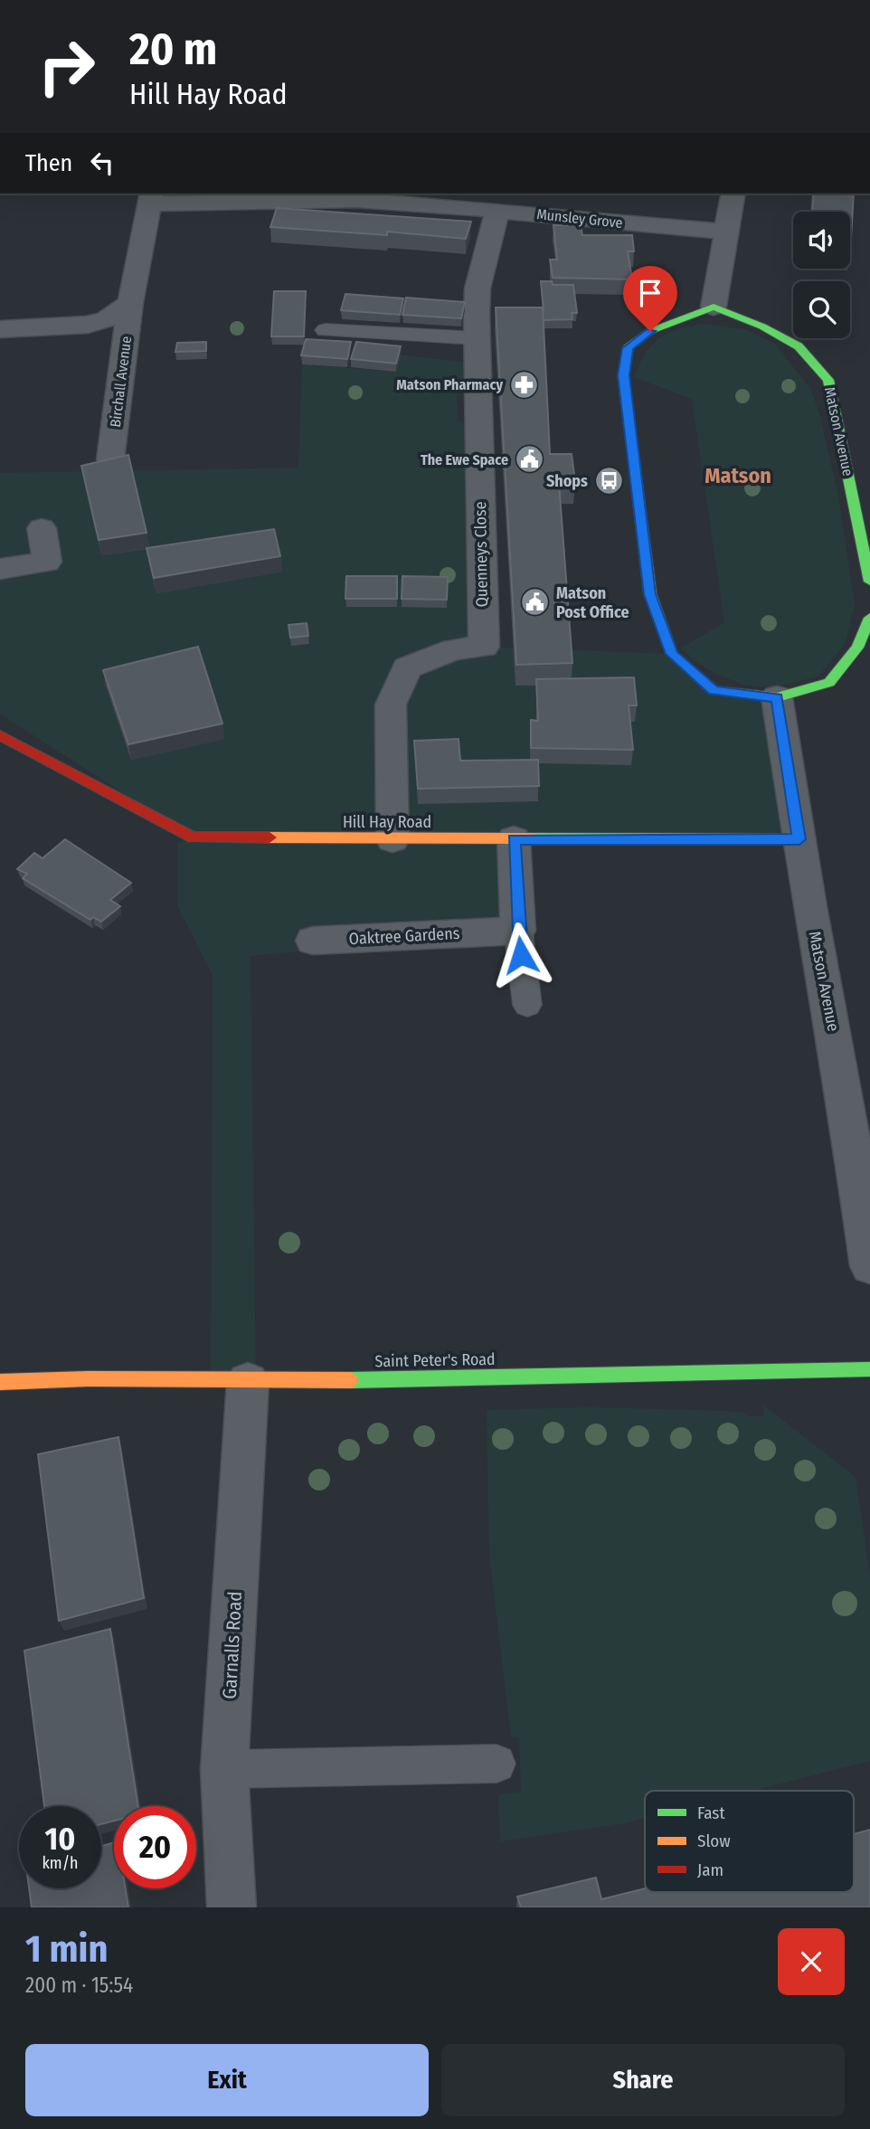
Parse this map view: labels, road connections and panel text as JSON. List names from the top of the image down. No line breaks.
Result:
{"streets":{"street":["Munsley Grove","Birchall Avenue","Matson Avenue","Quenneys Close","Hill Hay Road","Oaktree Gardens","Saint Peter's Road","Garnalls Road"]},"crossings":[["Munsley Grove","Birchall Avenue"],["Munsley Grove","Quenneys Close"],["Matson Avenue","Hill Hay Road"],["Quenneys Close","Hill Hay Road"],["Saint Peter's Road","Garnalls Road"]],"districts":["Matson"],"places":{"pharmacy":["Matson Pharmacy"],"public building":["The Ewe Space","Matson Post Office"],"bus stop":["Shops"]},"legend":["Fast","Slow","Jam"],"page":{"turn":["20 m","Hill Hay Road"],"then":"Then","speed":"10 km/h","limit":"20","heading":["1 min","200 m · 15:54"],"buttons":["Exit","Share"]}}
